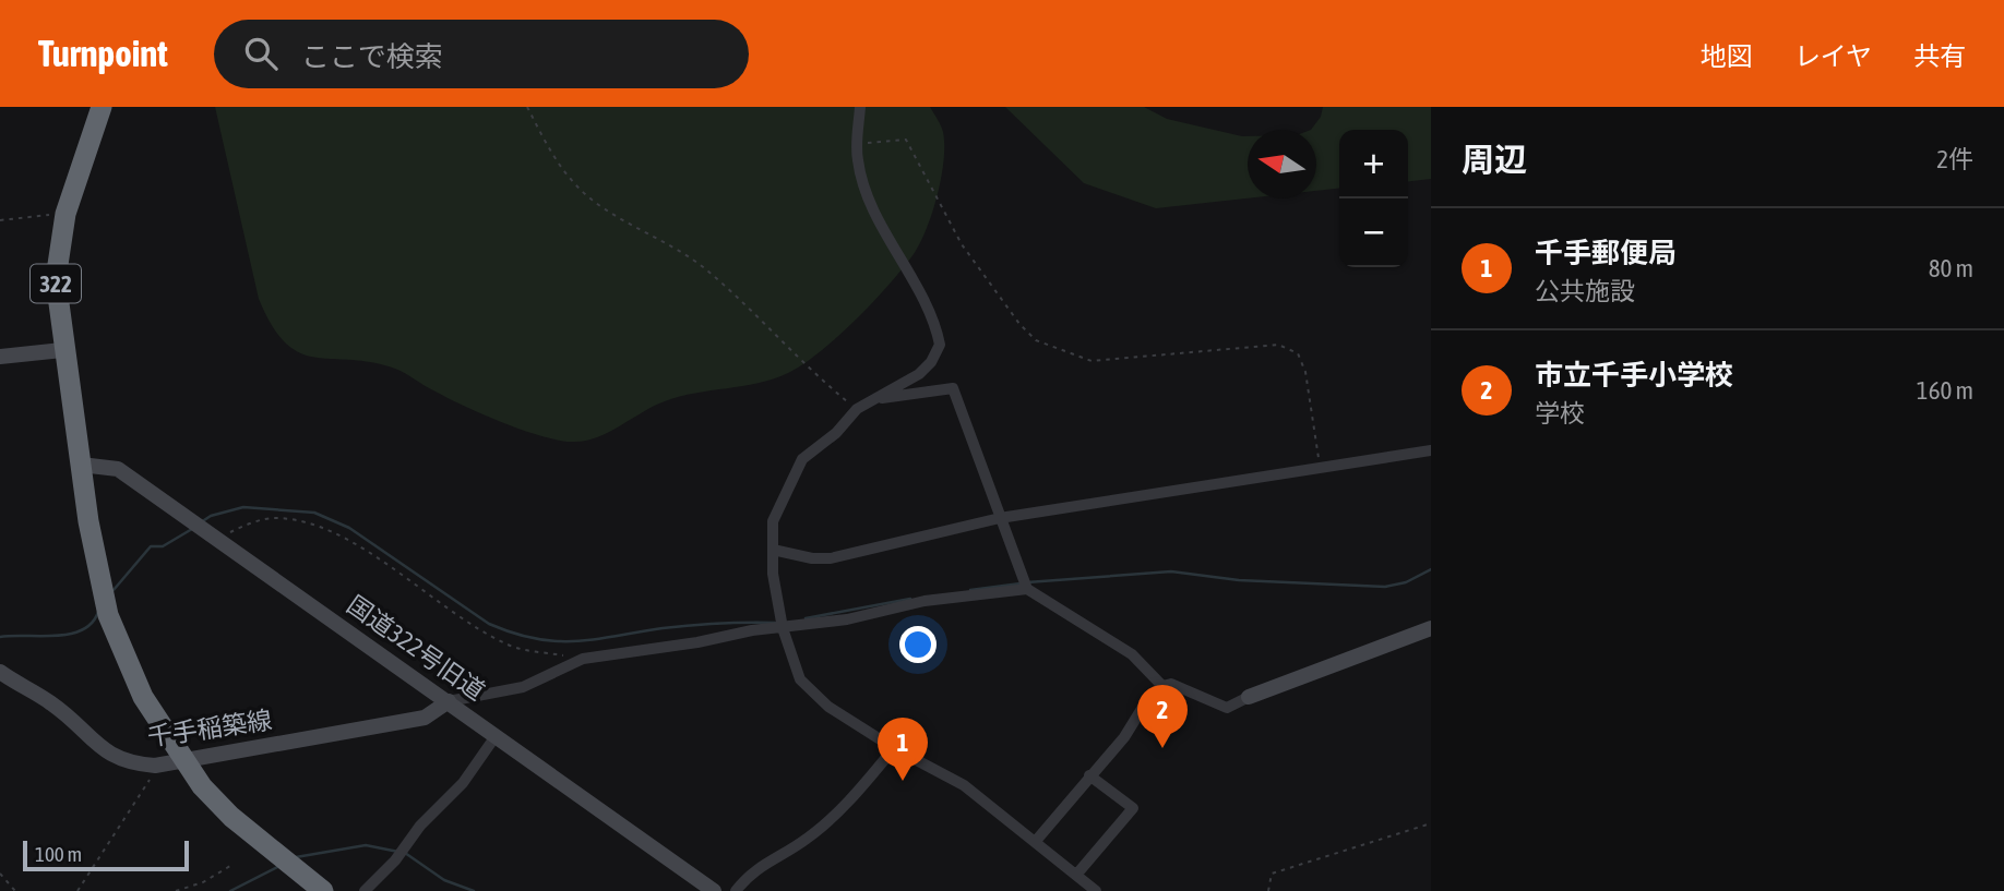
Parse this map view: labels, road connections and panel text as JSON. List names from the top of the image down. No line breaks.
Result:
{"streets":{"highway":["322"],"street":["国道322号旧道","千手稲築線"]},"crossings":[["322","国道322号旧道"],["322","千手稲築線"],["国道322号旧道","千手稲築線"]],"scale_bar":"100 m","north":"left","page":{"header":"Turnpoint","search":"ここで検索","nav":["地図","レイヤ","共有"],"heading":["周辺","2件"],"map_buttons":["+","−"],"list":[{"mark":"1","name":"千手郵便局","note":"公共施設","value":"80 m"},{"mark":"2","name":"市立千手小学校","note":"学校","value":"160 m"}],"pins":["2","1"],"scale":"100 m"}}
